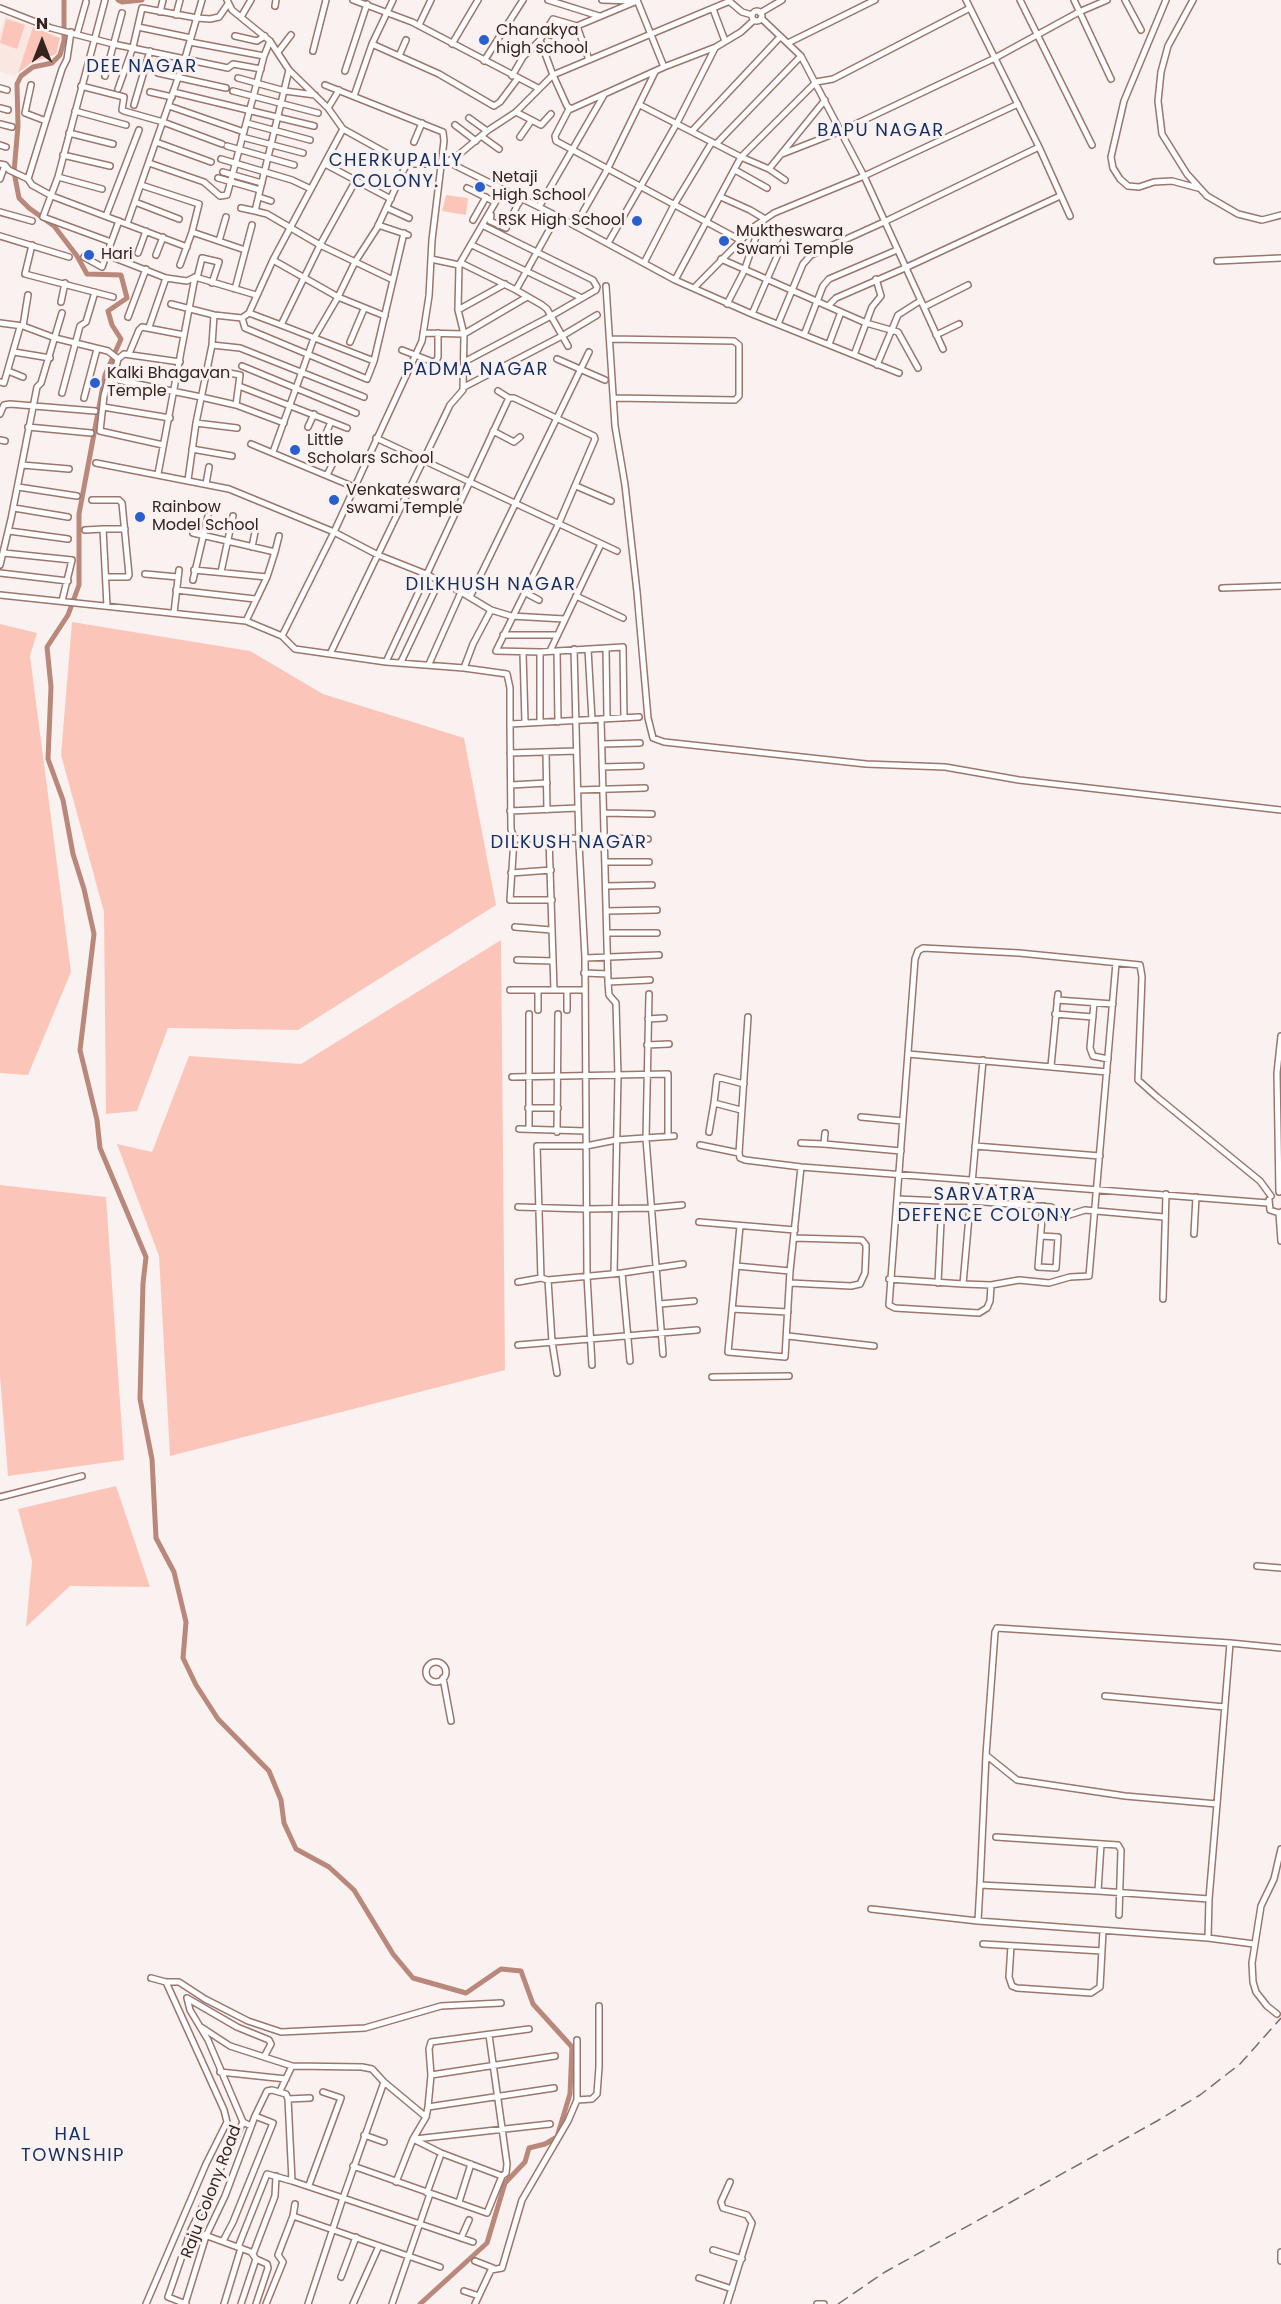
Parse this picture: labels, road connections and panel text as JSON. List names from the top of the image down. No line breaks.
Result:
{"streets":{"street":["Raju Colony Road"]},"districts":["DEE NAGAR","BAPU NAGAR","CHERKUPALLY COLONY.","PADMA NAGAR","DILKHUSH NAGAR","DILKUSH NAGAR","SARVATRA DEFENCE COLONY","HAL TOWNSHIP"],"places":["Chanakya high school","Netaji High School","RSK High School","Muktheswara Swami Temple","Hari","Kalki Bhagavan Temple","Little Scholars School","Venkateswara swami Temple","Rainbow Model School"],"north":"top"}
